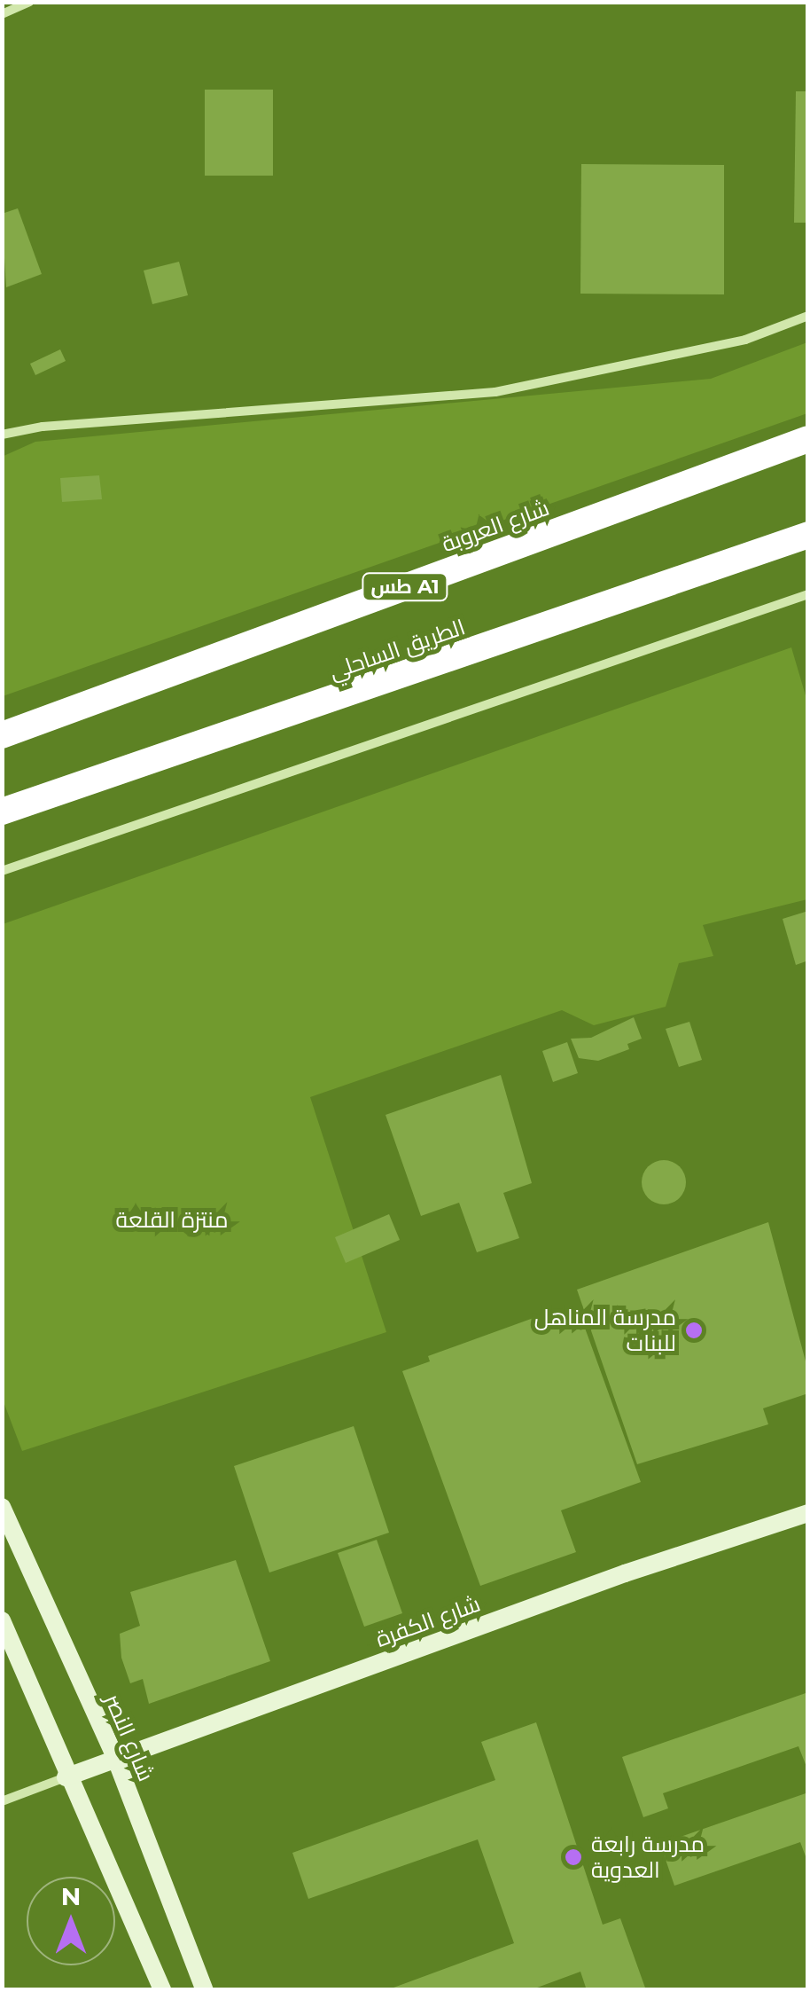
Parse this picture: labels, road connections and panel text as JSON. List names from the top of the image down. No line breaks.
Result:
{"streets":{"highway":["شارع العروبة","طس A1","الطريق الساحلي"],"street":["شارع الكفرة","شارع النصر"]},"crossings":[["شارع الكفرة","شارع النصر"]],"parks":["منتزة القلعة"],"places":["مدرسة المناهل للبنات","مدرسة رابعة العدوية"],"north":"top"}
